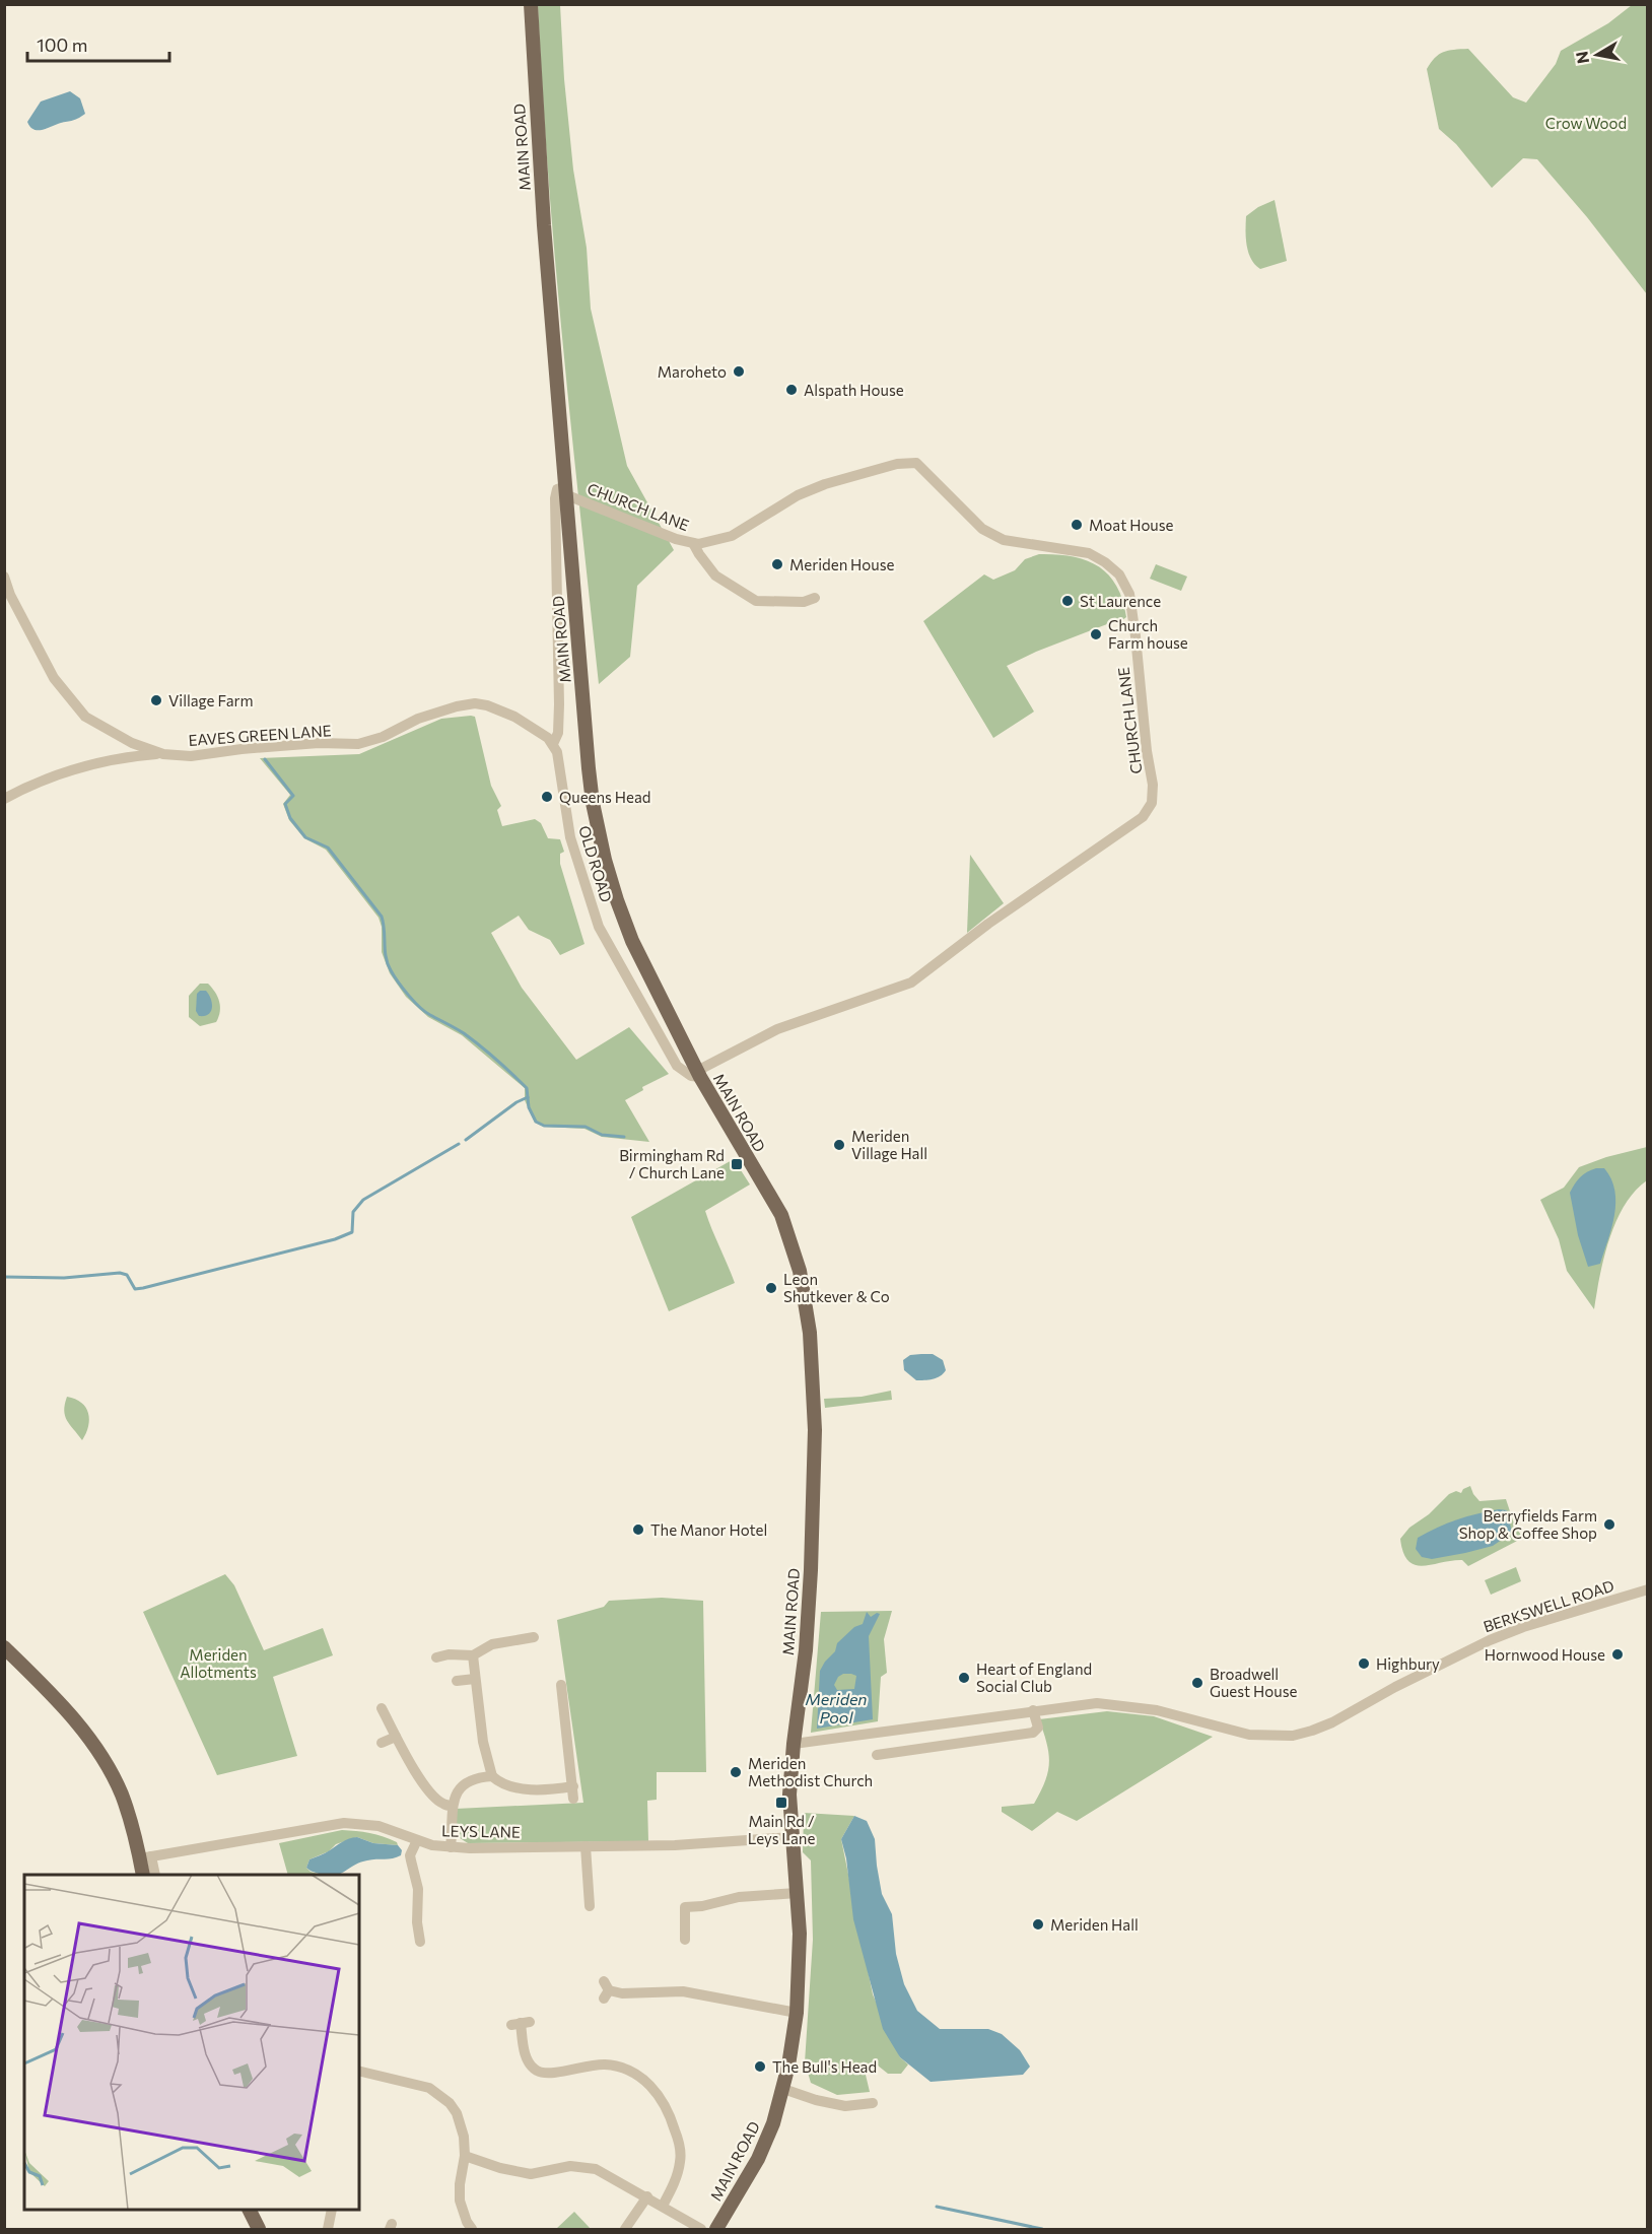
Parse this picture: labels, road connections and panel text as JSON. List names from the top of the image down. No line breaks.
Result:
{"streets":{"main road":["MAIN ROAD"],"street":["CHURCH LANE","EAVES GREEN LANE","OLD ROAD","BERKSWELL ROAD","LEYS LANE"]},"crossings":[["MAIN ROAD","CHURCH LANE"],["MAIN ROAD","OLD ROAD"],["MAIN ROAD","BERKSWELL ROAD"],["MAIN ROAD","LEYS LANE"],["CHURCH LANE","OLD ROAD"],["EAVES GREEN LANE","OLD ROAD"]],"water":["Meriden Pool"],"parks":["Crow Wood","Meriden Allotments"],"places":{"other":["Maroheto","Alspath House","Moat House","Meriden House","St Laurence","Church Farm house","Village Farm","Queens Head","Meriden Village Hall","Leon Shutkever & Co","Berryfields Farm Shop & Coffee Shop","The Manor Hotel","Hornwood House","Highbury","Heart of England Social Club","Broadwell Guest House","Meriden Methodist Church","Meriden Hall","The Bull's Head"],"transit":["Birmingham Rd / Church Lane","Main Rd / Leys Lane"]},"scale_bar":"100 m","north":"left"}
